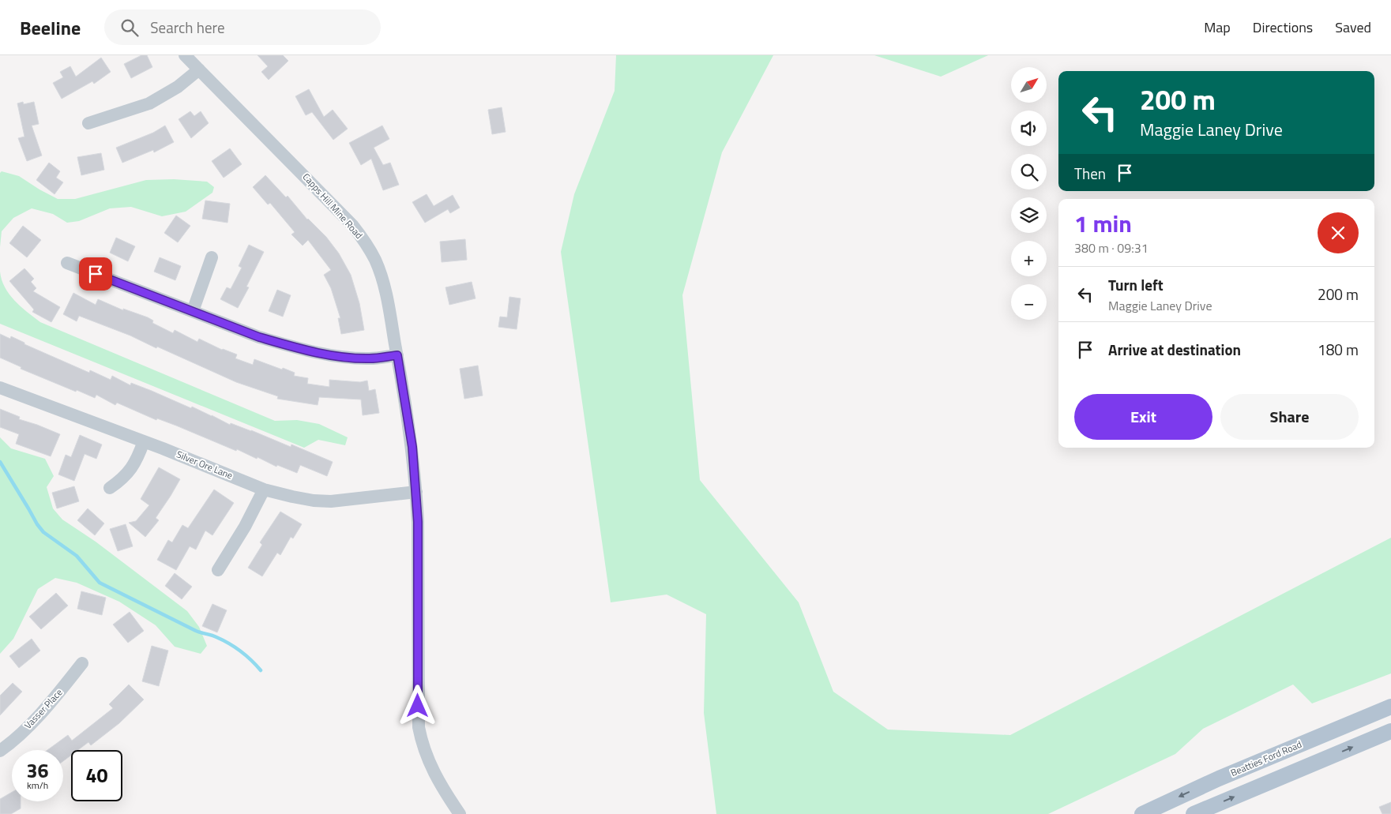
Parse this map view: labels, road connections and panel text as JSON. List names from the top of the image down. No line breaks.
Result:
{"streets":{"main road":["Beatties Ford Road"],"street":["Capps Hill Mine Road","Silver Ore Lane","Vasser Place"]},"crossings":[["Capps Hill Mine Road","Silver Ore Lane"]],"north":"top right","page":{"header":"Beeline","search":"Search here","nav":["Map","Directions","Saved"],"map_buttons":["+","−"],"turn":["200 m","Maggie Laney Drive"],"then":"Then","heading":["1 min","380 m · 09:31"],"list":[{"name":"Turn left","note":"Maggie Laney Drive","value":"200 m"},{"name":"Arrive at destination","value":"180 m"}],"buttons":["Exit","Share"],"speed":"36 km/h","limit":"40"}}
